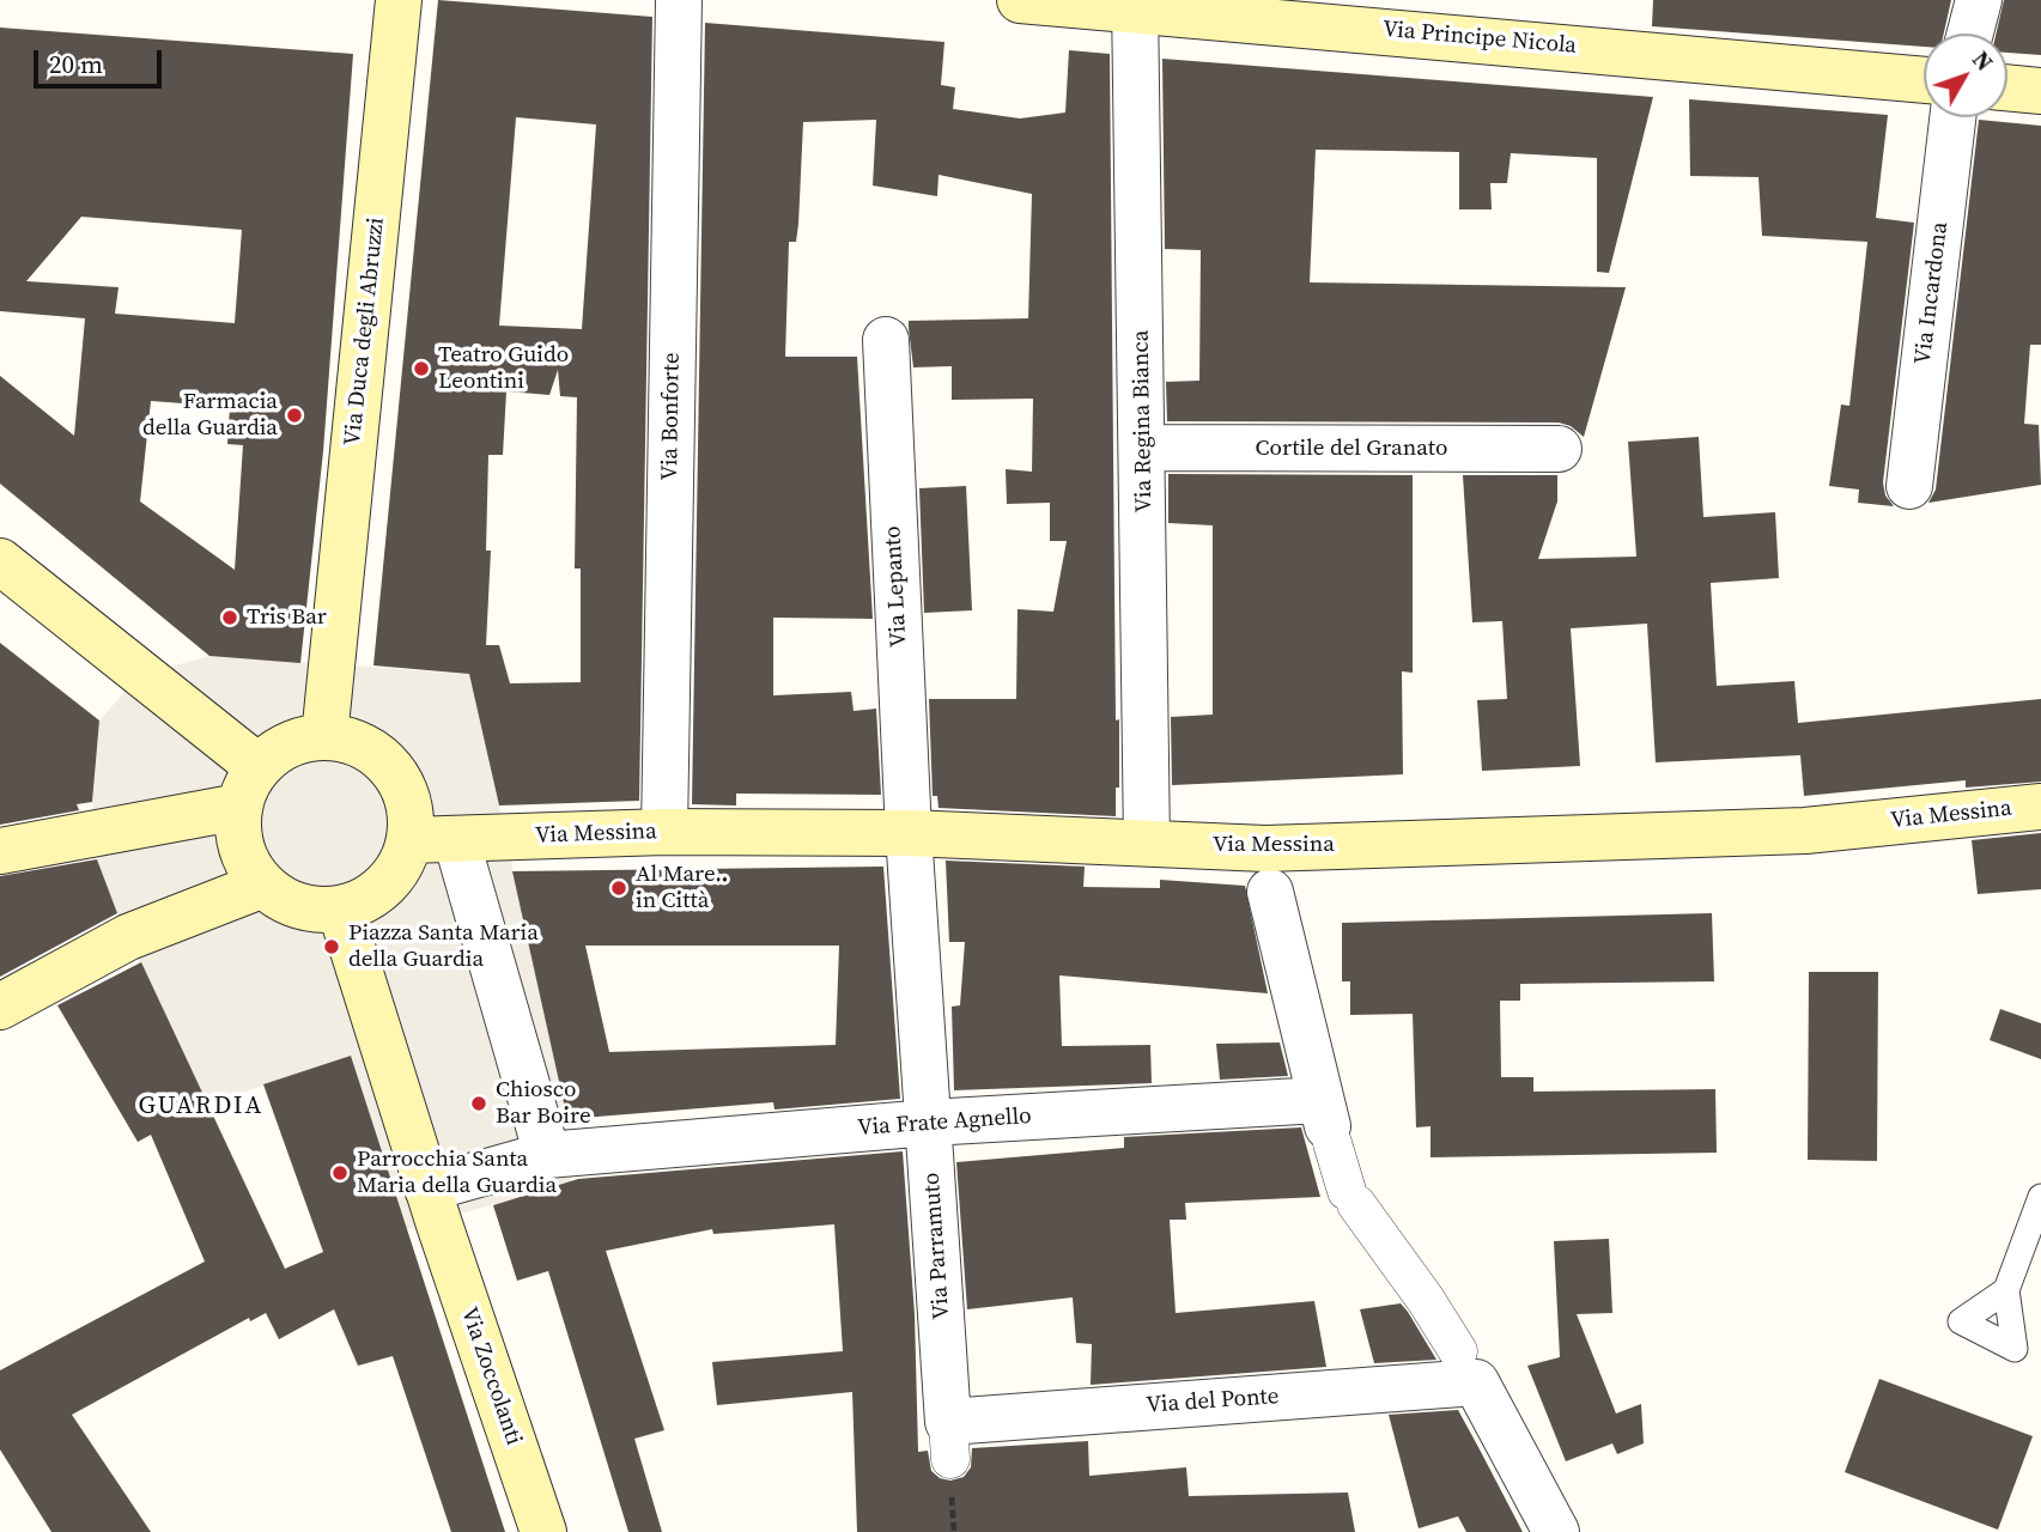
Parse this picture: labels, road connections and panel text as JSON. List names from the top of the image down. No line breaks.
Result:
{"streets":{"main road":["Via Principe Nicola","Via Duca degli Abruzzi","Via Messina","Via Zoccolanti"],"street":["Via Incardona","Via Bonforte","Via Regina Bianca","Cortile del Granato","Via Lepanto","Via Frate Agnello","Via Parramuto","Via del Ponte"]},"crossings":[["Via Principe Nicola","Via Regina Bianca"],["Via Duca degli Abruzzi","Via Messina"],["Via Duca degli Abruzzi","Via Zoccolanti"],["Via Bonforte","Via Messina"],["Via Regina Bianca","Cortile del Granato"],["Via Regina Bianca","Via Messina"],["Via Lepanto","Via Messina"],["Via Lepanto","Via Parramuto"],["Via Messina","Via Parramuto"],["Via Messina","Via Zoccolanti"],["Via Frate Agnello","Via Parramuto"],["Via Frate Agnello","Via Zoccolanti"],["Via Parramuto","Via del Ponte"]],"districts":["GUARDIA"],"places":["Teatro Guido Leontini","Farmacia della Guardia","Tris Bar","Al Mare.. in Città","Piazza Santa Maria della Guardia","Chiosco Bar Boire","Parrocchia Santa Maria della Guardia"],"scale_bar":"20 m","north":"top right"}
